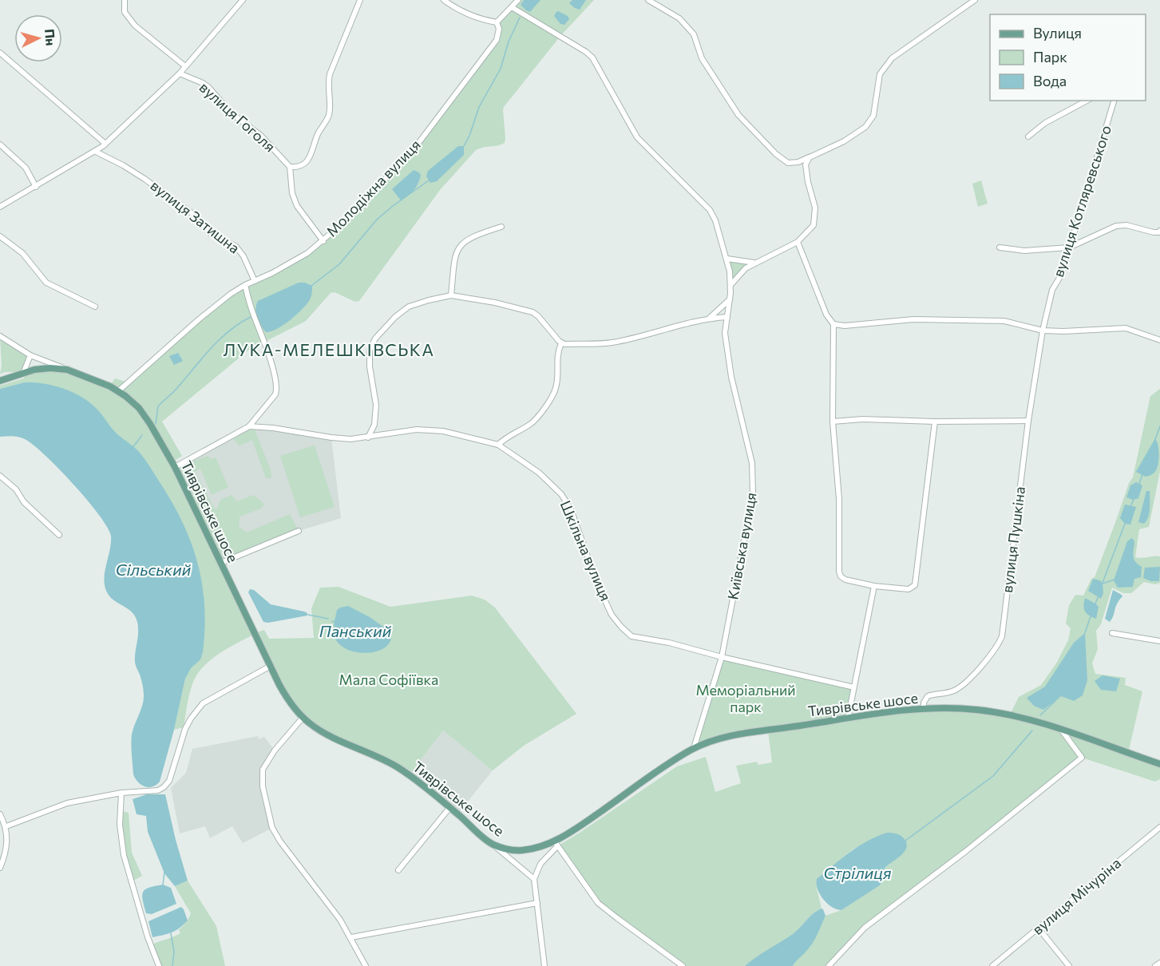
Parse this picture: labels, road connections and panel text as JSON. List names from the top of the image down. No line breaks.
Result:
{"streets":{"main road":["Тиврівське шосе"],"street":["вулиця Гоголя","Молодіжна вулиця","вулиця Котляревського","вулиця Затишна","вулиця Пушкіна","Київська вулиця","Шкільна вулиця","вулиця Мічуріна"]},"crossings":[["Молодіжна вулиця","вулиця Затишна"],["Молодіжна вулиця","Тиврівське шосе"],["вулиця Котляревського","вулиця Пушкіна"],["Тиврівське шосе","вулиця Пушкіна"],["Тиврівське шосе","Київська вулиця"],["Київська вулиця","Шкільна вулиця"]],"districts":["ЛУКА-МЕЛЕШКІВСЬКА"],"water":["Сільський","Панський","Стрілиця"],"parks":["Мала Софіївка","Меморіальний парк"],"legend":["Вулиця","Парк","Вода"],"north":"right"}
